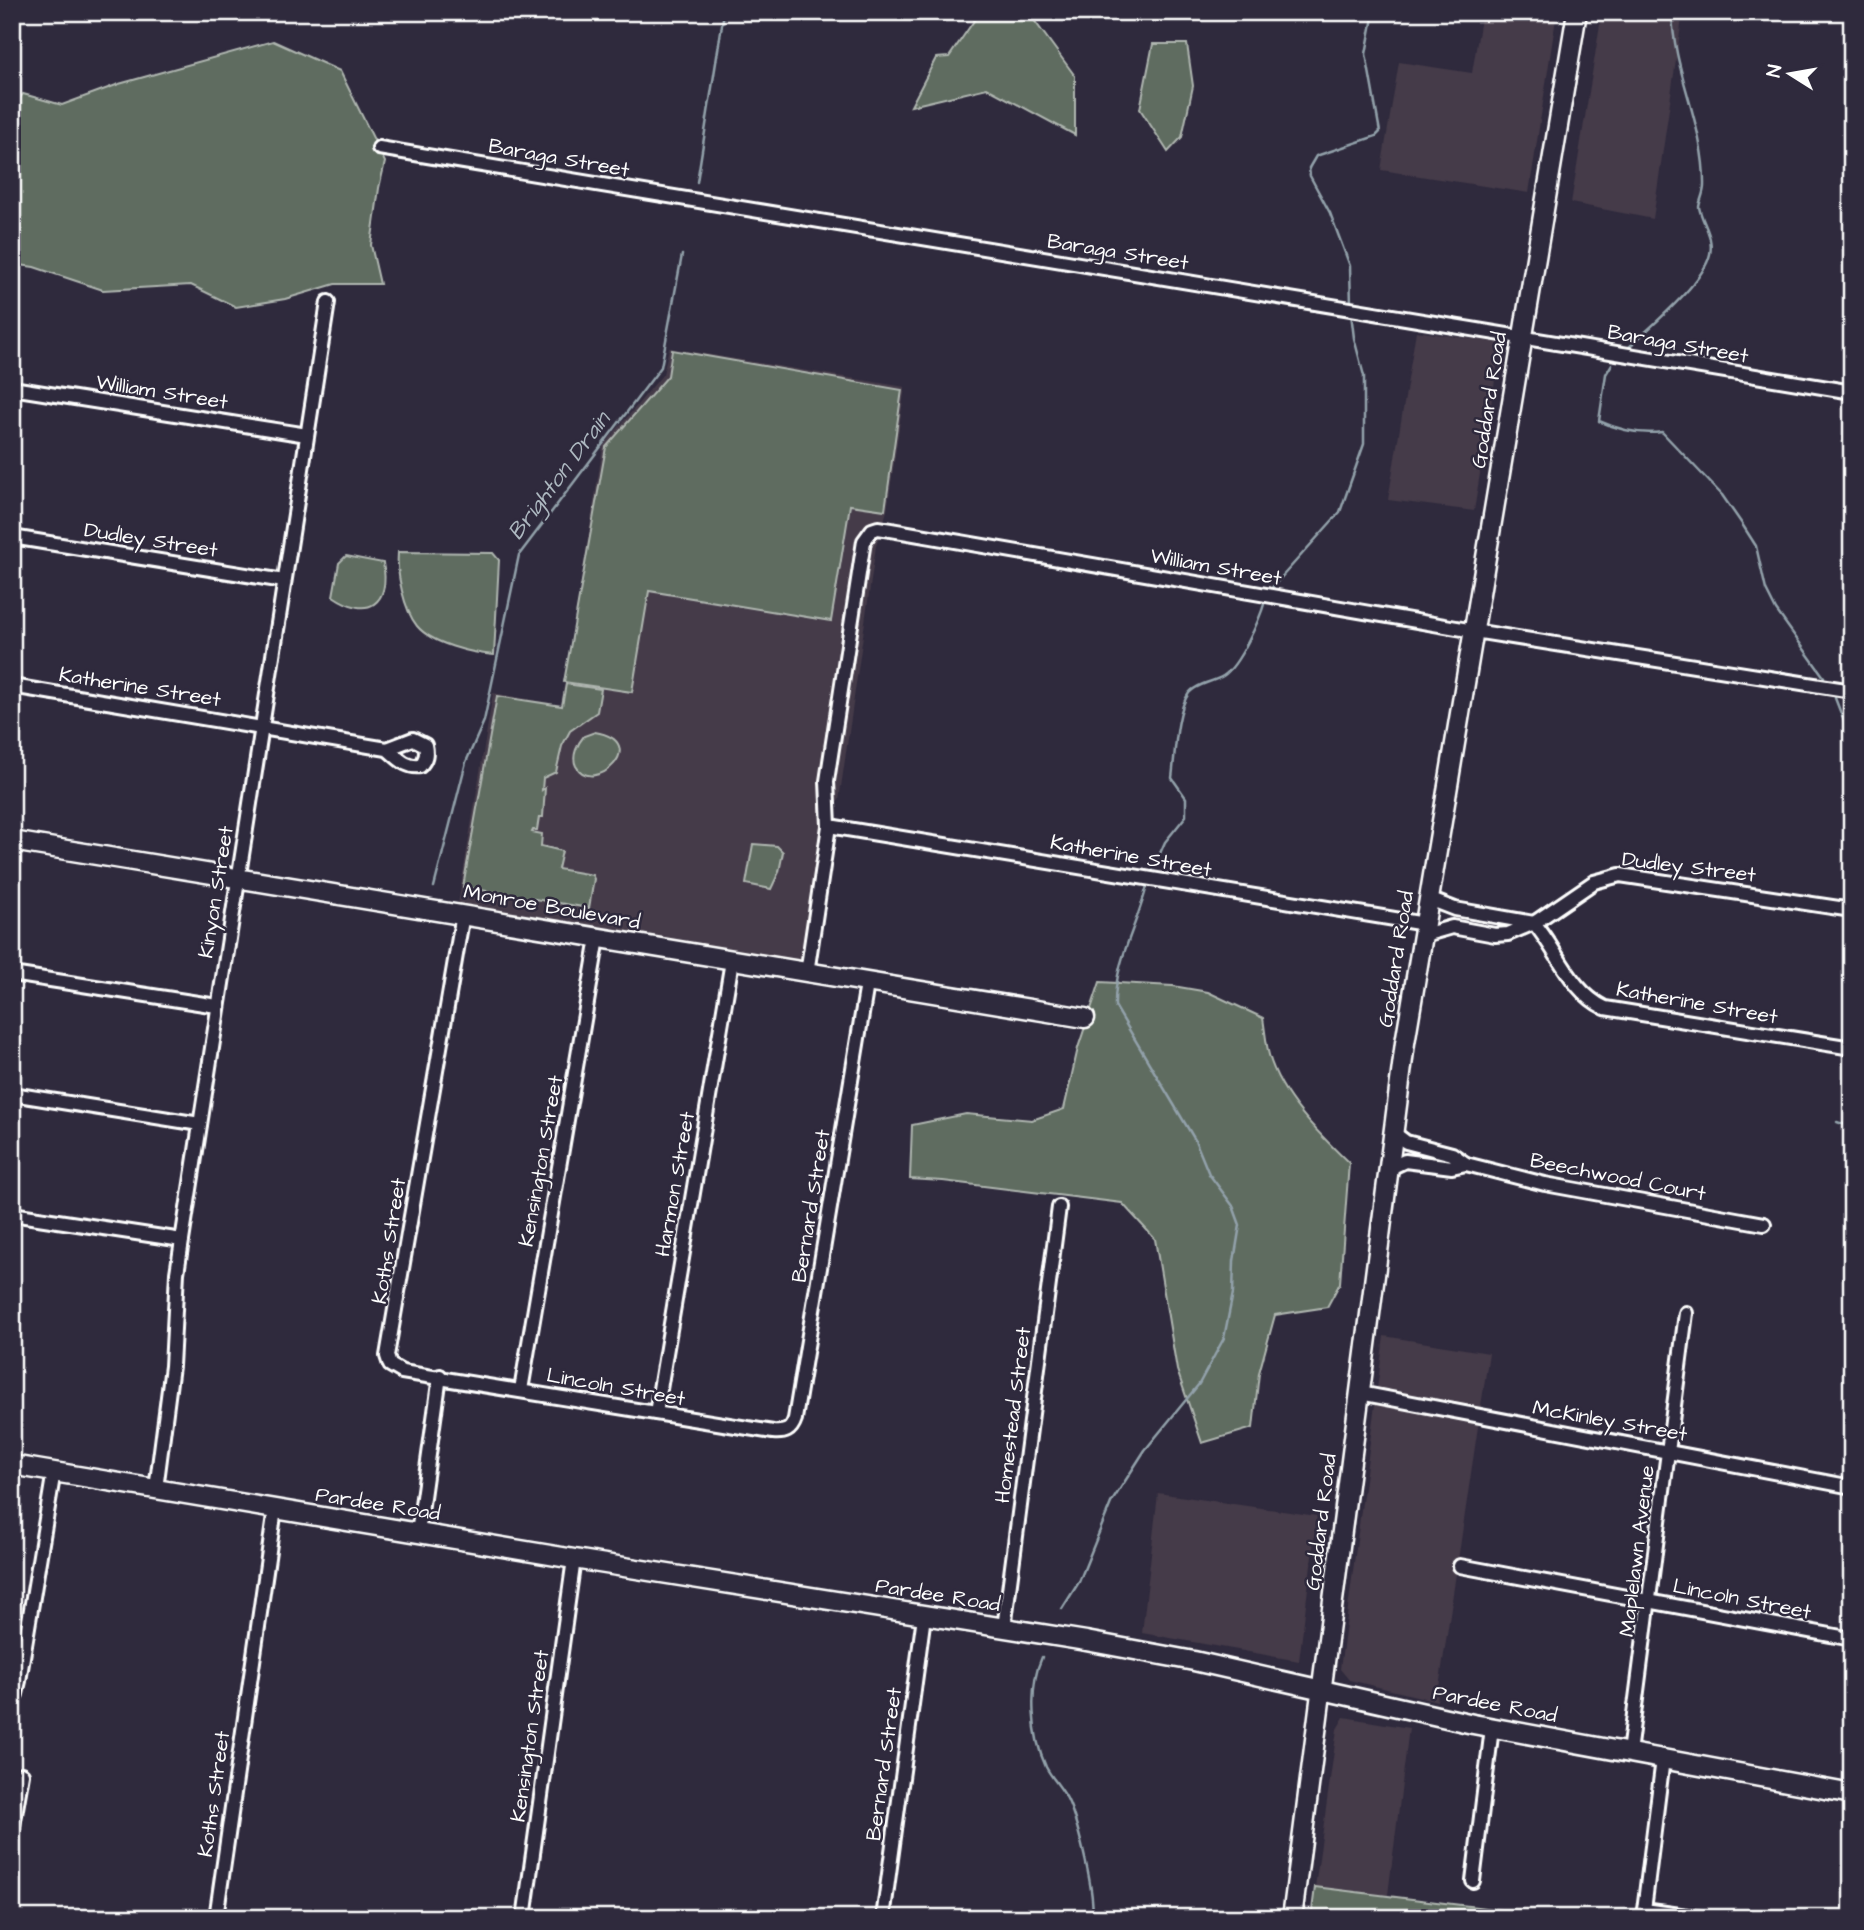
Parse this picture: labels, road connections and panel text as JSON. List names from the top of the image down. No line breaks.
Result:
{"streets":{"main road":["Goddard Road","Monroe Boulevard","Pardee Road"],"street":["Baraga Street","William Street","Dudley Street","Katherine Street","Kinyon Street","Kensington Street","Beechwood Court","Harmon Street","Bernard Street","Koths Street","Lincoln Street","Homestead Street","McKinley Street","Maplelawn Avenue"]},"crossings":[["Baraga Street","Goddard Road"],["William Street","Goddard Road"],["William Street","Katherine Street"],["William Street","Kinyon Street"],["Goddard Road","Katherine Street"],["Goddard Road","Beechwood Court"],["Goddard Road","McKinley Street"],["Goddard Road","Pardee Road"],["Dudley Street","Katherine Street"],["Dudley Street","Kinyon Street"],["Katherine Street","Kinyon Street"],["Kinyon Street","Monroe Boulevard"],["Kinyon Street","Pardee Road"],["Monroe Boulevard","Kensington Street"],["Monroe Boulevard","Harmon Street"],["Monroe Boulevard","Bernard Street"],["Monroe Boulevard","Koths Street"],["Kensington Street","Lincoln Street"],["Kensington Street","Pardee Road"],["Harmon Street","Lincoln Street"],["Bernard Street","Lincoln Street"],["Bernard Street","Pardee Road"],["Koths Street","Lincoln Street"],["Koths Street","Pardee Road"],["Lincoln Street","Maplelawn Avenue"],["Homestead Street","Pardee Road"],["McKinley Street","Maplelawn Avenue"],["Pardee Road","Maplelawn Avenue"]],"water":["Brighton Drain"],"north":"left"}
